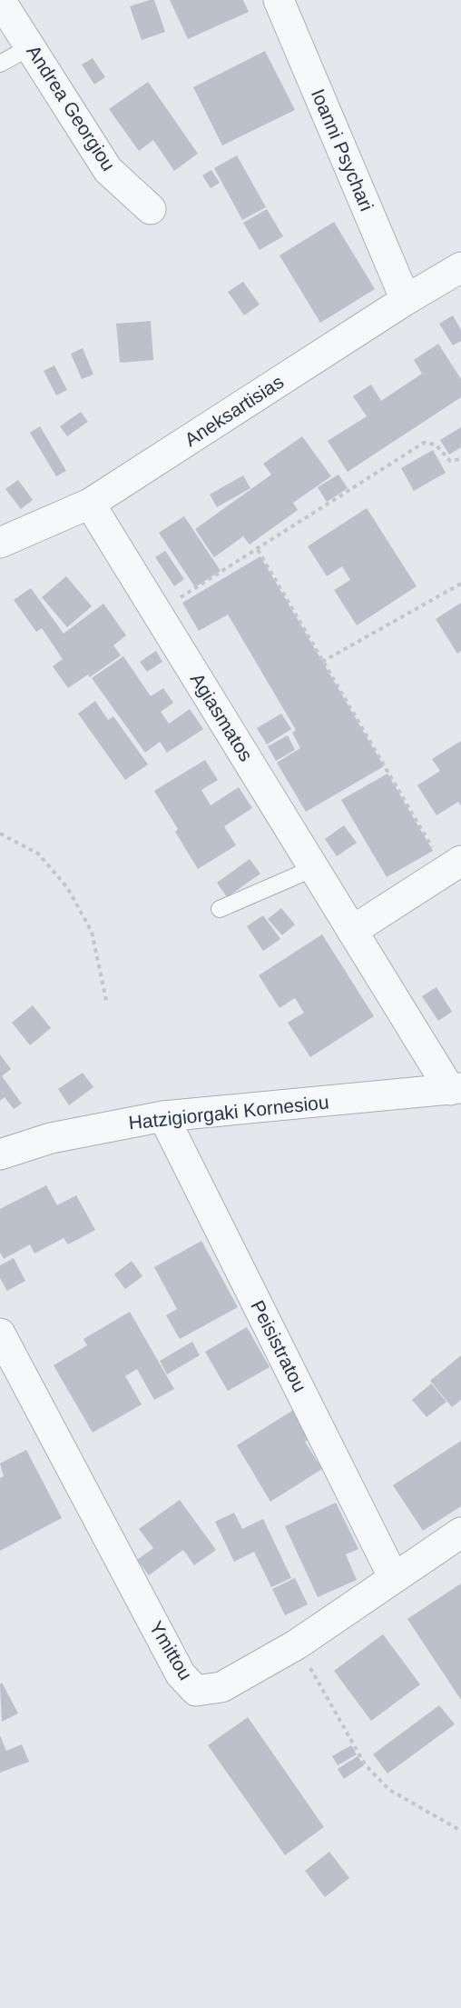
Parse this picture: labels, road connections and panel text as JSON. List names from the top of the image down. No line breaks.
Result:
{"streets":{"street":["Andrea Georgiou","Ioanni Psychari","Aneksartisias","Agiasmatos","Hatzigiorgaki Kornesiou","Peisistratou","Ymittou"]},"crossings":[["Ioanni Psychari","Aneksartisias"],["Aneksartisias","Agiasmatos"],["Agiasmatos","Hatzigiorgaki Kornesiou"],["Hatzigiorgaki Kornesiou","Peisistratou"],["Peisistratou","Ymittou"]]}
